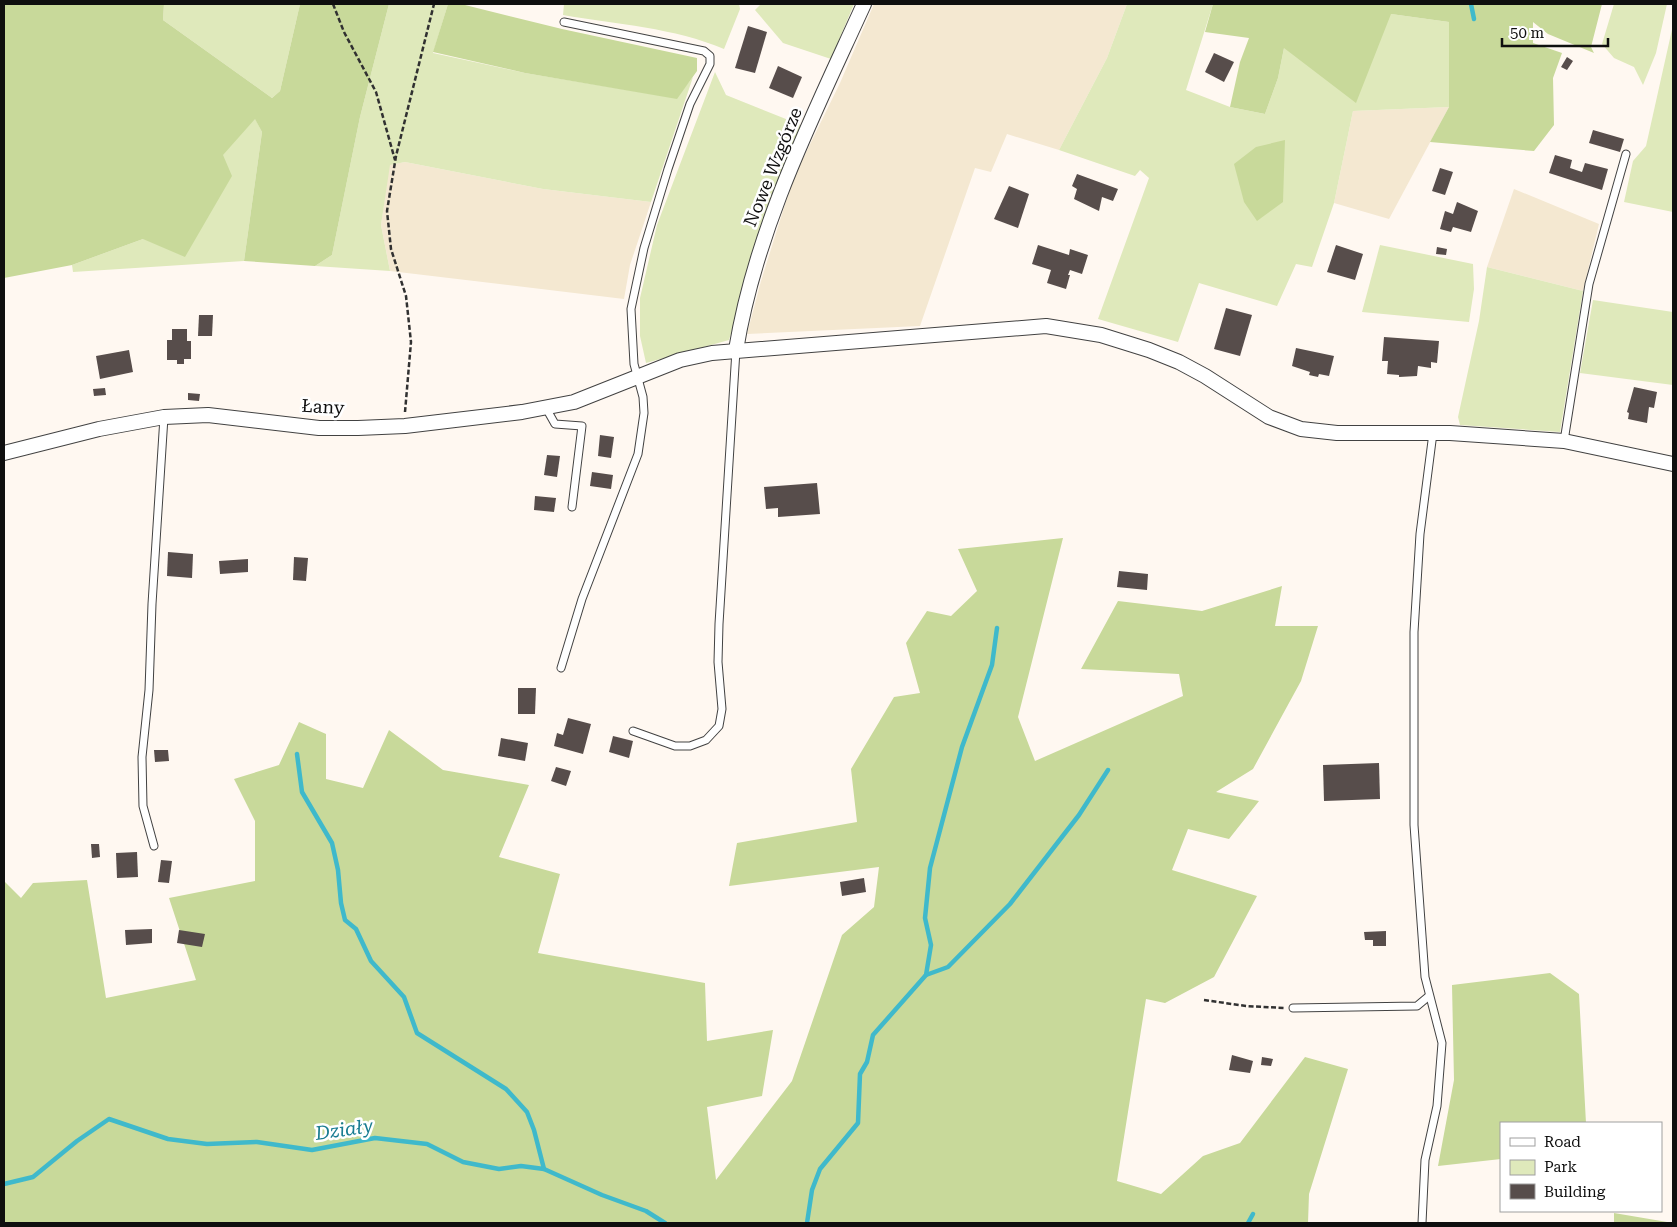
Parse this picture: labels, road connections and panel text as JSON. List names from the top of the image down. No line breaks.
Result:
{"streets":{"street":["Nowe Wzgórze","Łany"]},"crossings":[["Nowe Wzgórze","Łany"]],"water":["Działy"],"legend":["Road","Park","Building"],"scale_bar":"50 m"}
